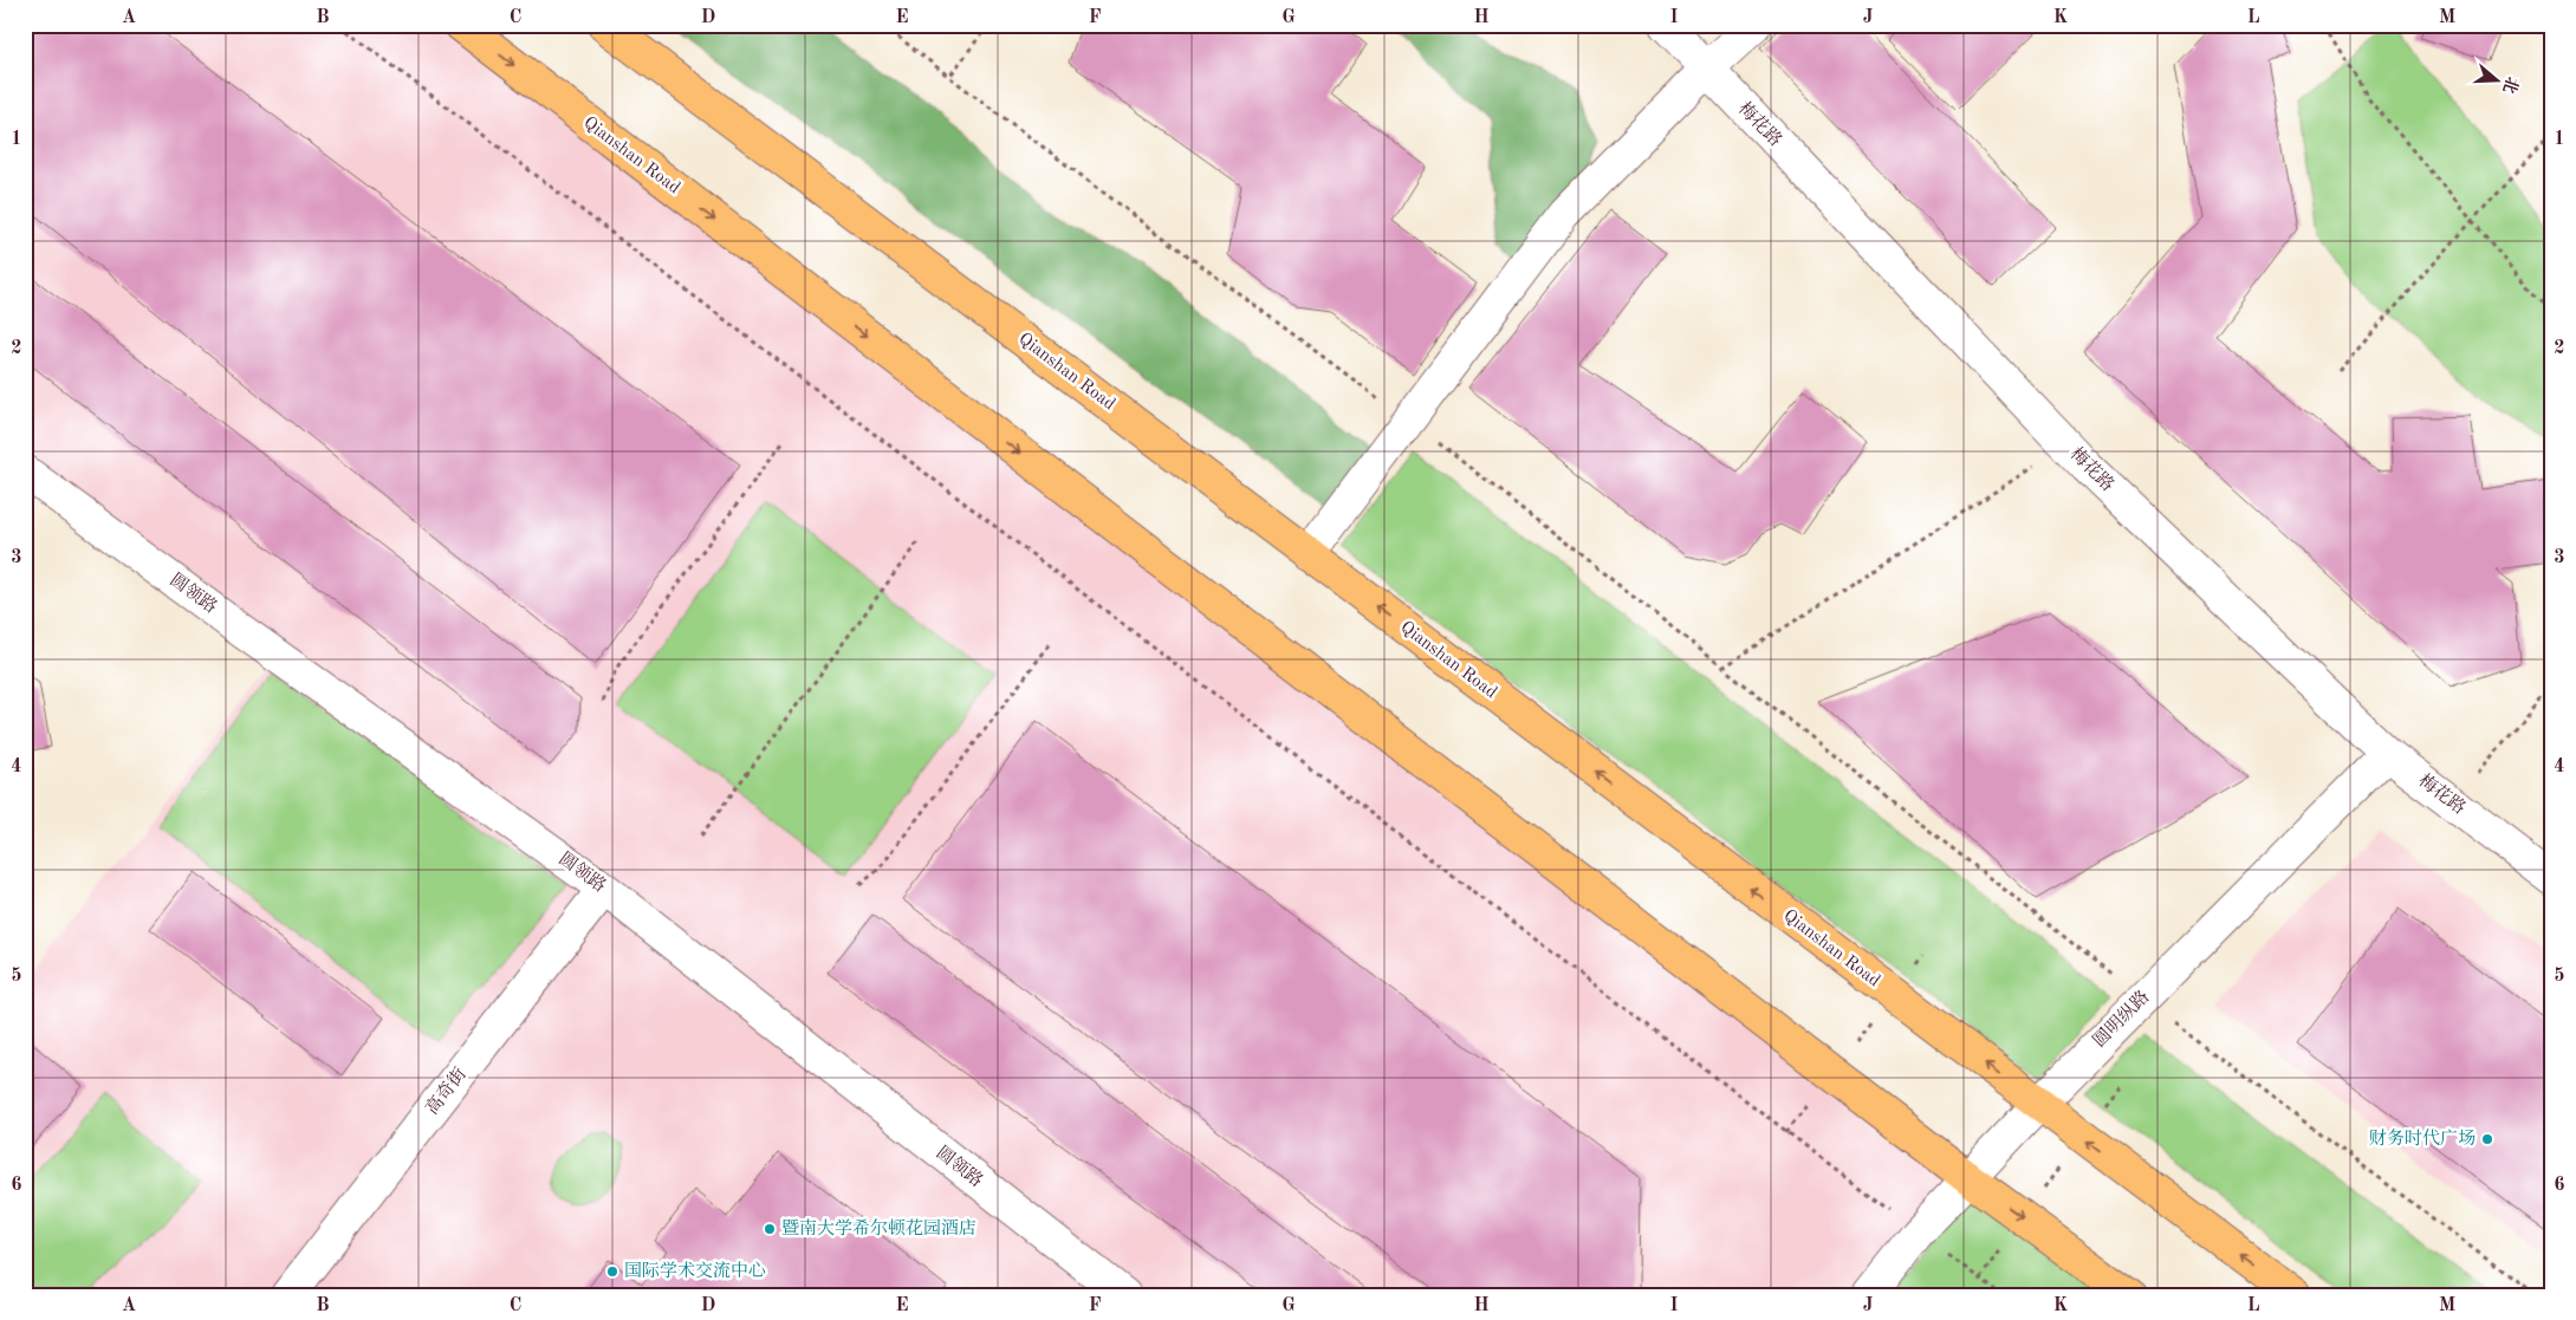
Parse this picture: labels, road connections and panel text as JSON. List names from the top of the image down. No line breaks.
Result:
{"streets":{"main road":["Qianshan Road"],"lane":["梅花路","圆领路","圆明纵路","高奇街"]},"crossings":[["梅花路","圆明纵路"],["Qianshan Road","圆明纵路"],["圆领路","高奇街"]],"places":["财务时代广场","暨南大学希尔顿花园酒店","国际学术交流中心"],"north":"right","grid":{"columns":["A","B","C","D","E","F","G","H","I","J","K","L","M"],"rows":["1","2","3","4","5","6"]}}
